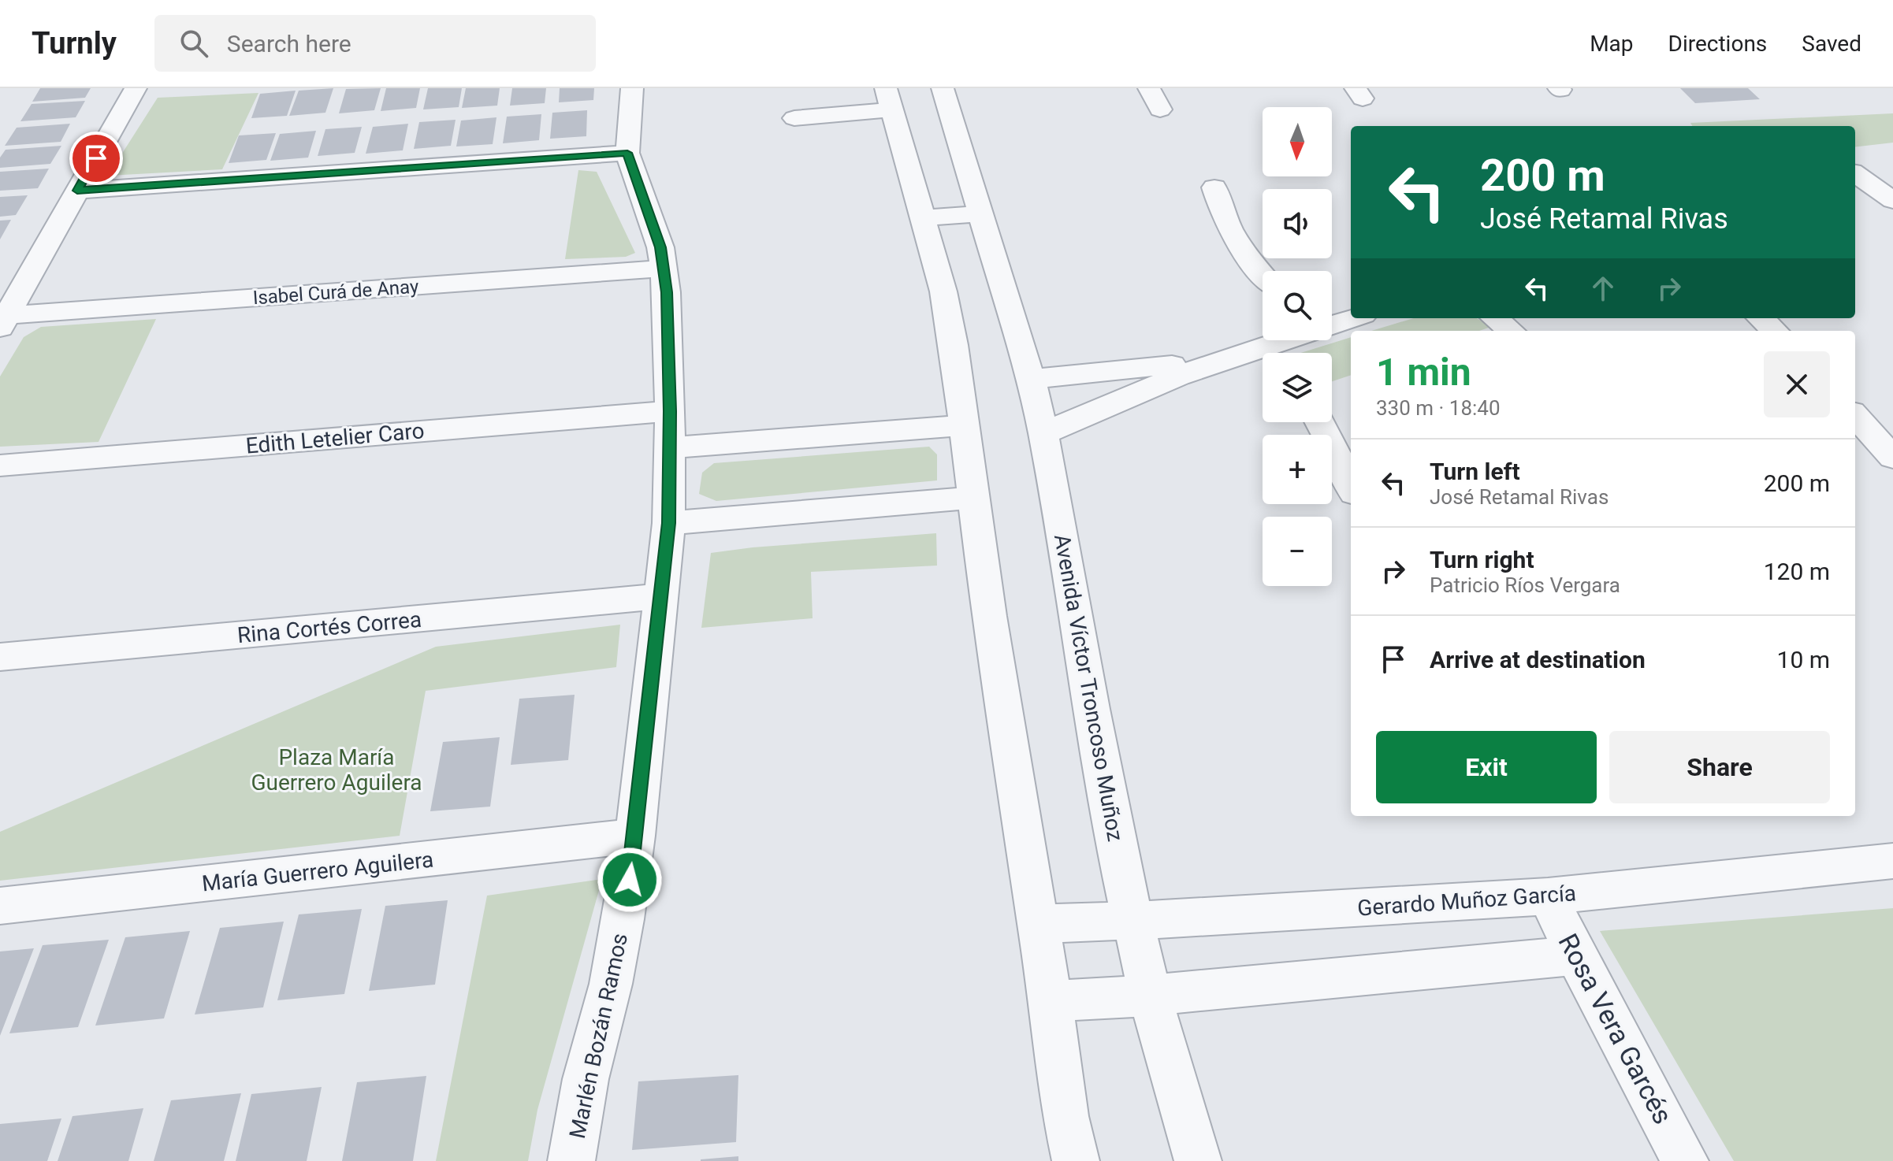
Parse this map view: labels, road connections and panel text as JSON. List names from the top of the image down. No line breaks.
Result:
{"streets":{"street":["Isabel Curá de Anay","Edith Letelier Caro","Rina Cortés Correa","Avenida Víctor Troncoso Muñoz","María Guerrero Aguilera","Gerardo Muñoz García","Rosa Vera Garcés","Marlén Bozán Ramos"]},"crossings":[["Isabel Curá de Anay","Marlén Bozán Ramos"],["Edith Letelier Caro","Marlén Bozán Ramos"],["Rina Cortés Correa","Marlén Bozán Ramos"],["Avenida Víctor Troncoso Muñoz","Gerardo Muñoz García"],["María Guerrero Aguilera","Marlén Bozán Ramos"],["Gerardo Muñoz García","Rosa Vera Garcés"]],"parks":["Plaza María Guerrero Aguilera"],"north":"bottom","page":{"header":"Turnly","search":"Search here","nav":["Map","Directions","Saved"],"map_buttons":["+","−"],"turn":["200 m","José Retamal Rivas"],"heading":["1 min","330 m · 18:40"],"list":[{"name":"Turn left","note":"José Retamal Rivas","value":"200 m"},{"name":"Turn right","note":"Patricio Ríos Vergara","value":"120 m"},{"name":"Arrive at destination","value":"10 m"}],"buttons":["Exit","Share"]}}
